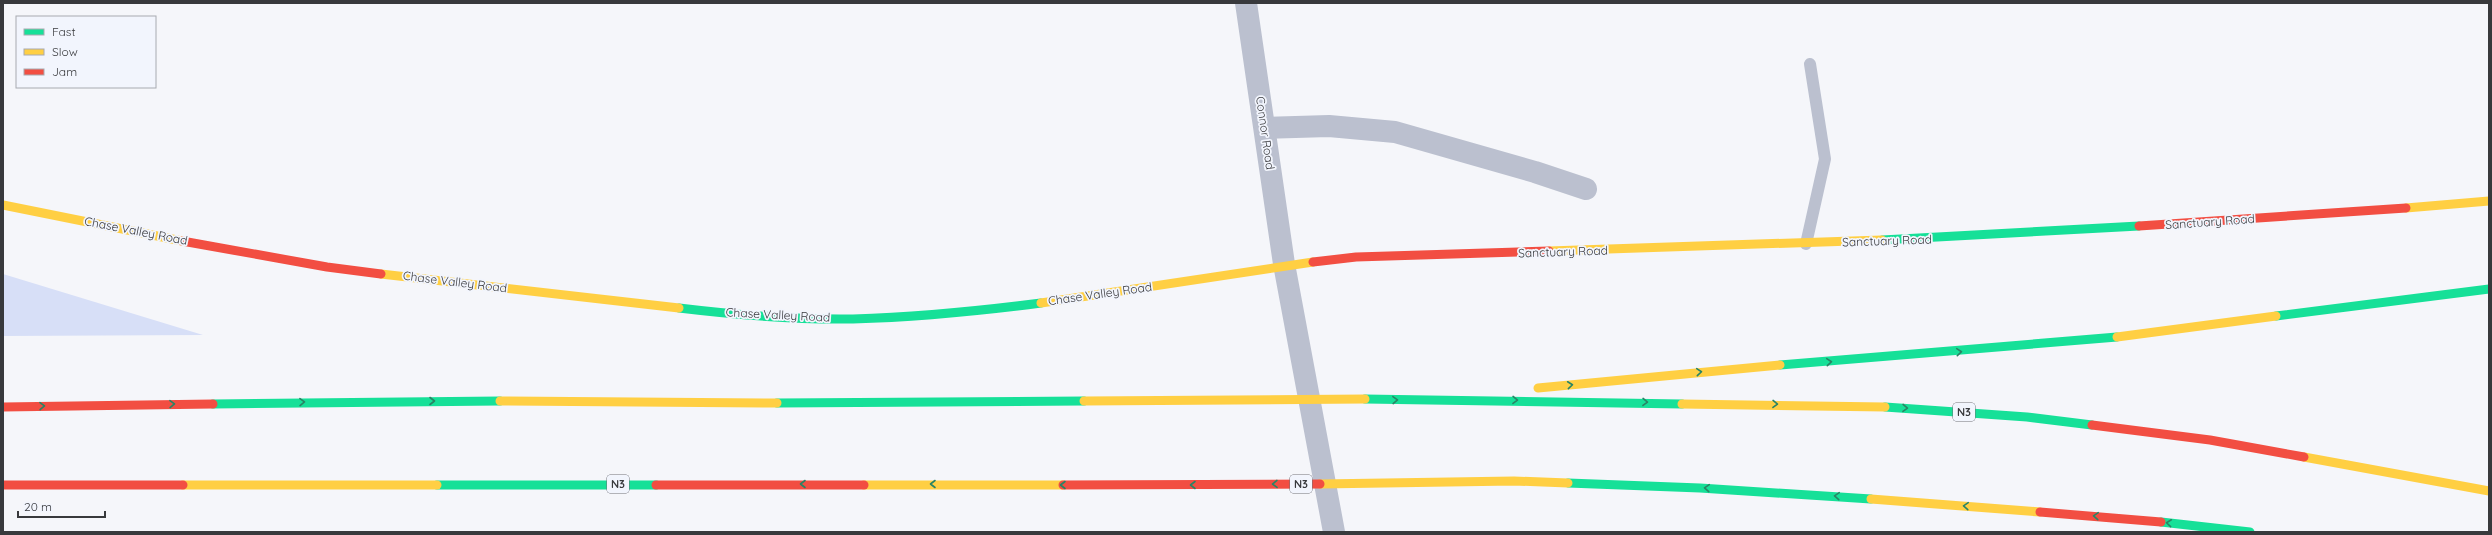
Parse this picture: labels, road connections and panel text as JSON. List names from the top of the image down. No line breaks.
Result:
{"streets":{"main road":["Sanctuary Road","Chase Valley Road","N3"],"street":["Connor Road"]},"crossings":[["Connor Road","Sanctuary Road"],["Connor Road","Chase Valley Road"],["Sanctuary Road","Chase Valley Road"]],"legend":["Fast","Slow","Jam"],"scale_bar":"20 m"}
